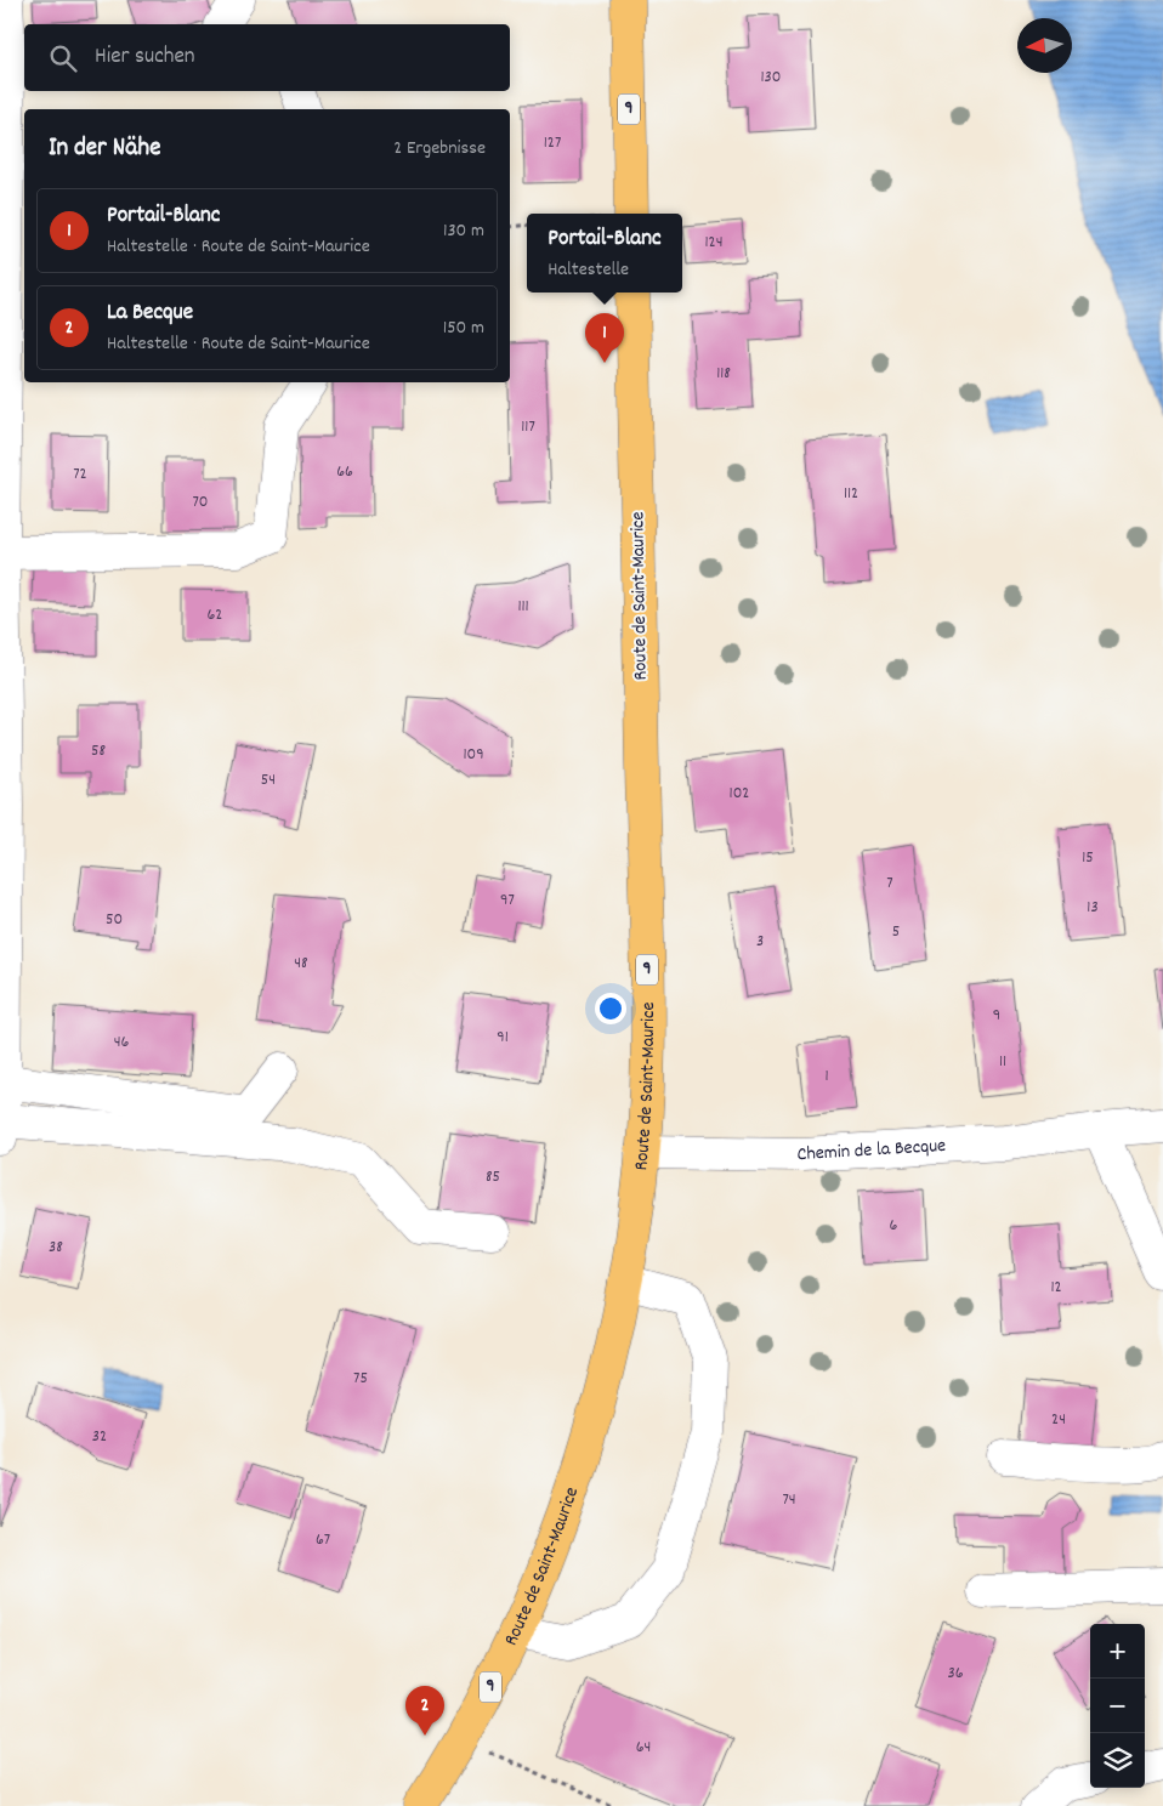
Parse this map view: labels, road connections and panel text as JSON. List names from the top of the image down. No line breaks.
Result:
{"streets":{"main road":["9","Route de Saint-Maurice"],"street":["Chemin de la Becque"]},"crossings":[["Route de Saint-Maurice","Chemin de la Becque"]],"house_numbers":["130","127","124","118","117","66","72","112","70","111","62","58","109","54","102","15","7","97","13","50","5","3","48","9","91","46","11","1","85","6","38","12","75","24","32","74","67","36","64"],"north":"left","page":{"search":"Hier suchen","heading":["In der Nähe","2 Ergebnisse"],"list":[{"mark":"1","name":"Portail-Blanc","note":"Haltestelle · Route de Saint-Maurice","value":"130 m"},{"mark":"2","name":"La Becque","note":"Haltestelle · Route de Saint-Maurice","value":"150 m"}],"popup":["Portail-Blanc","Haltestelle"],"pins":["1","2"],"map_buttons":["+","−"]}}
